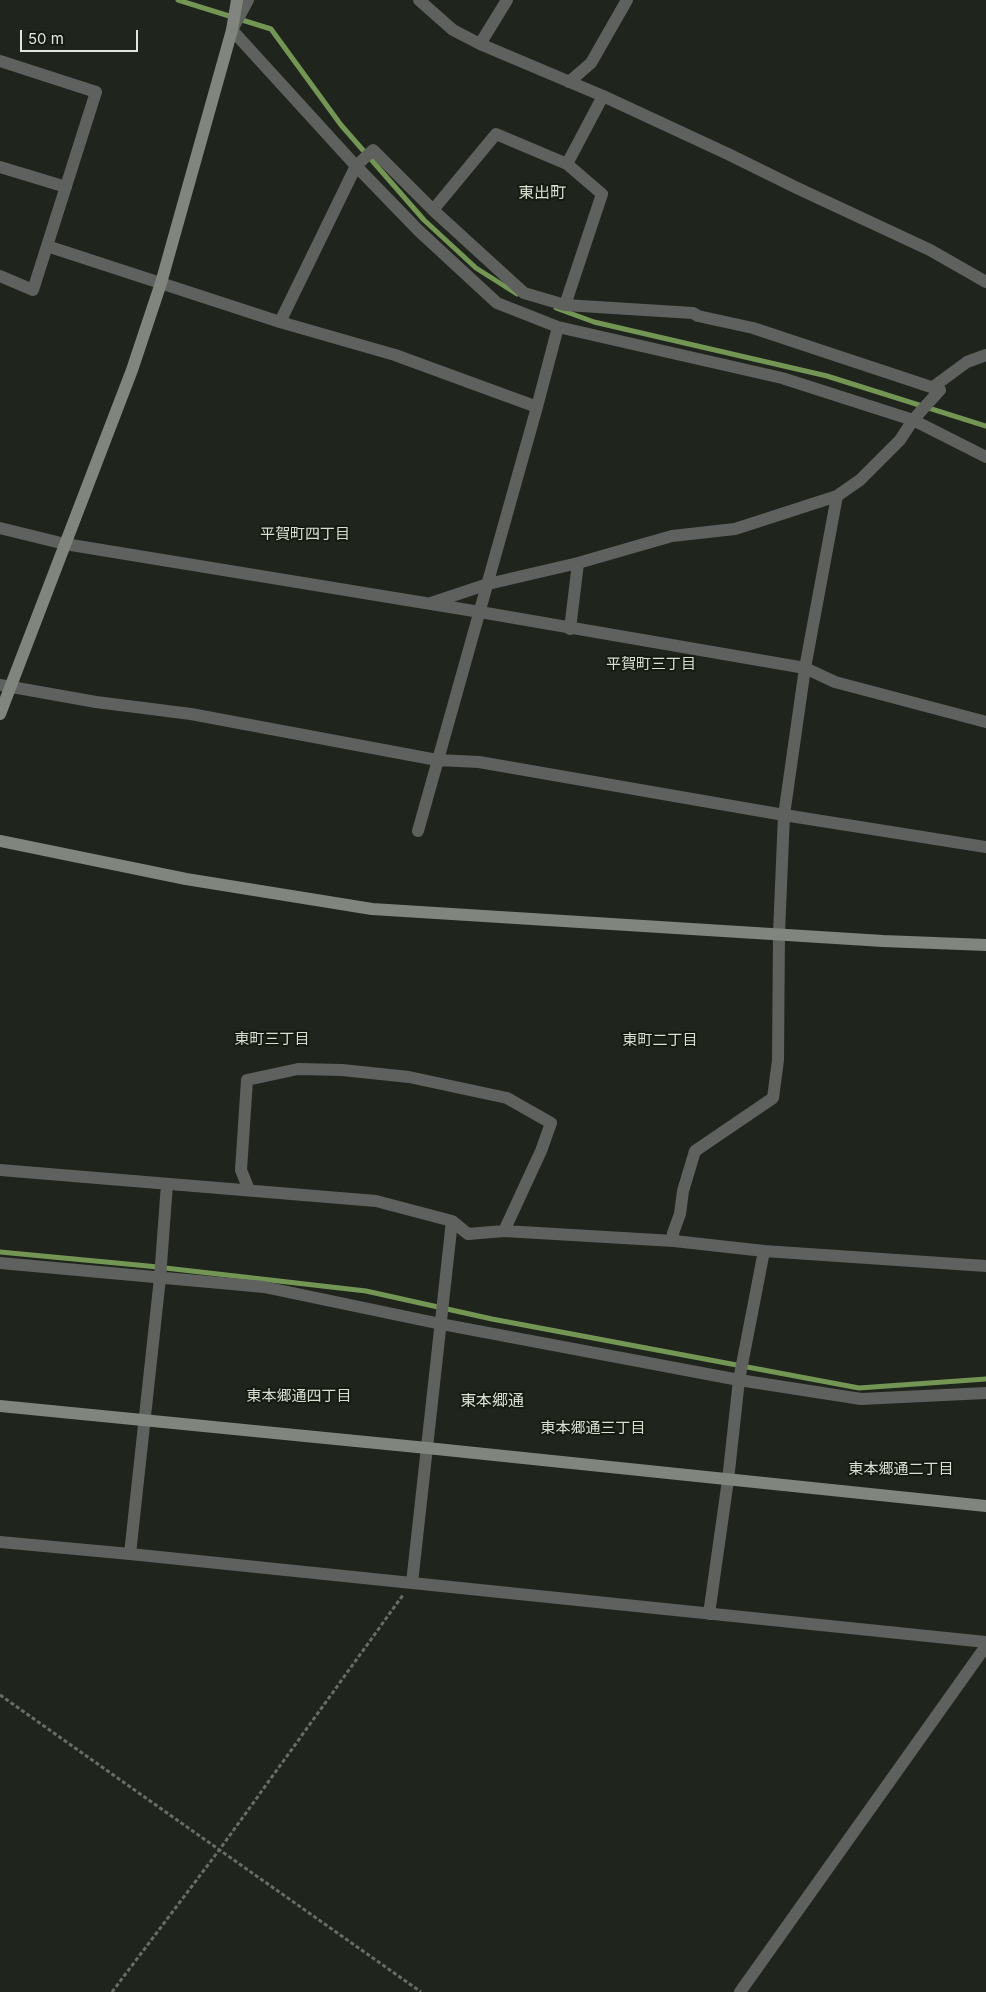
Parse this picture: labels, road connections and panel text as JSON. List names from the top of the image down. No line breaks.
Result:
{"districts":["東出町","平賀町四丁目","平賀町三丁目","東町三丁目","東町二丁目","東本郷通四丁目","東本郷通","東本郷通三丁目","東本郷通二丁目"],"scale_bar":"50 m"}
